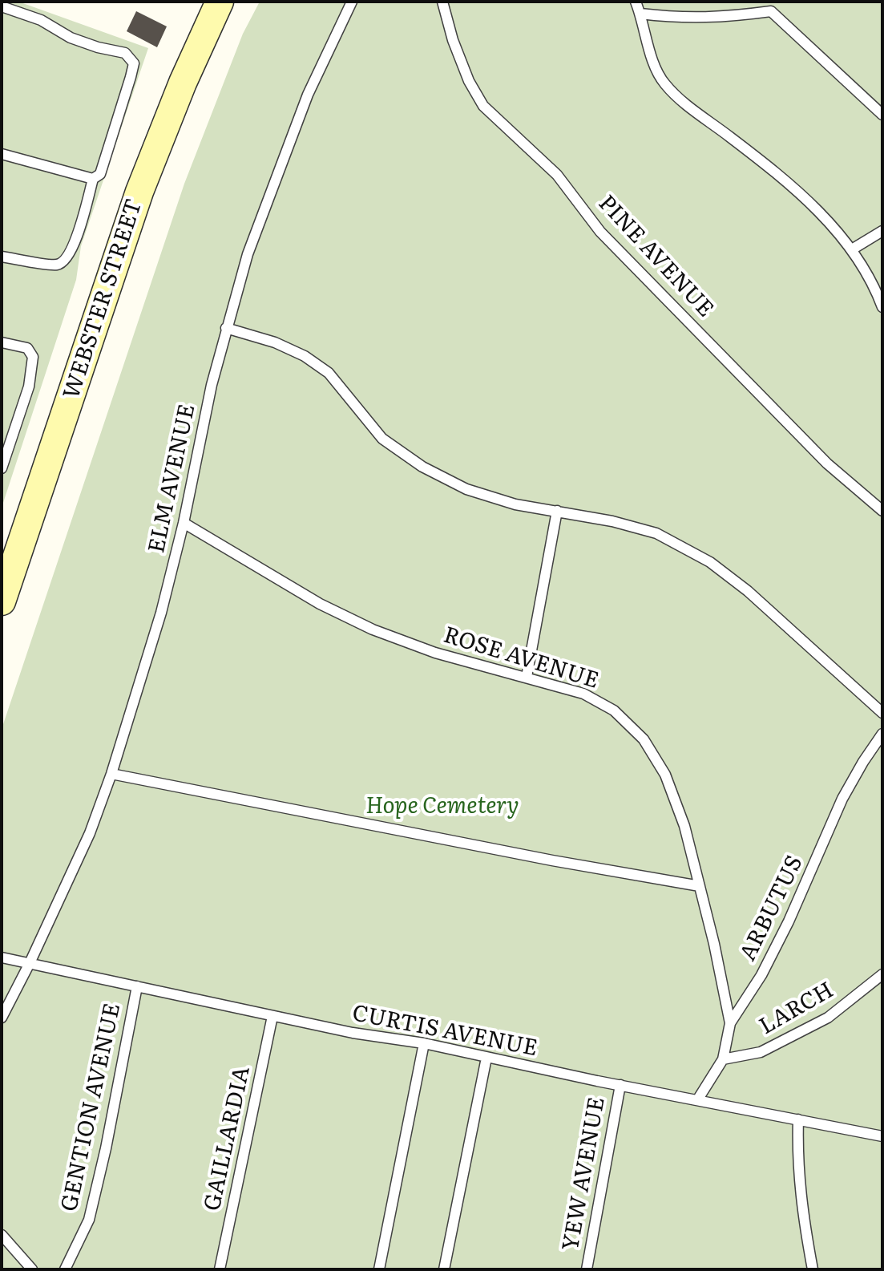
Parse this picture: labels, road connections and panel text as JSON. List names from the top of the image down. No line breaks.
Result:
{"streets":{"main road":["WEBSTER STREET"],"lane":["PINE AVENUE","ELM AVENUE","ROSE AVENUE","ARBUTUS","LARCH","CURTIS AVENUE","GENTION AVENUE","GAILLARDIA","YEW AVENUE"]},"crossings":[["ELM AVENUE","ROSE AVENUE"],["ELM AVENUE","CURTIS AVENUE"],["ROSE AVENUE","ARBUTUS"],["ARBUTUS","LARCH"],["ARBUTUS","CURTIS AVENUE"],["CURTIS AVENUE","GENTION AVENUE"],["CURTIS AVENUE","GAILLARDIA"],["CURTIS AVENUE","YEW AVENUE"]],"parks":["Hope Cemetery"]}
